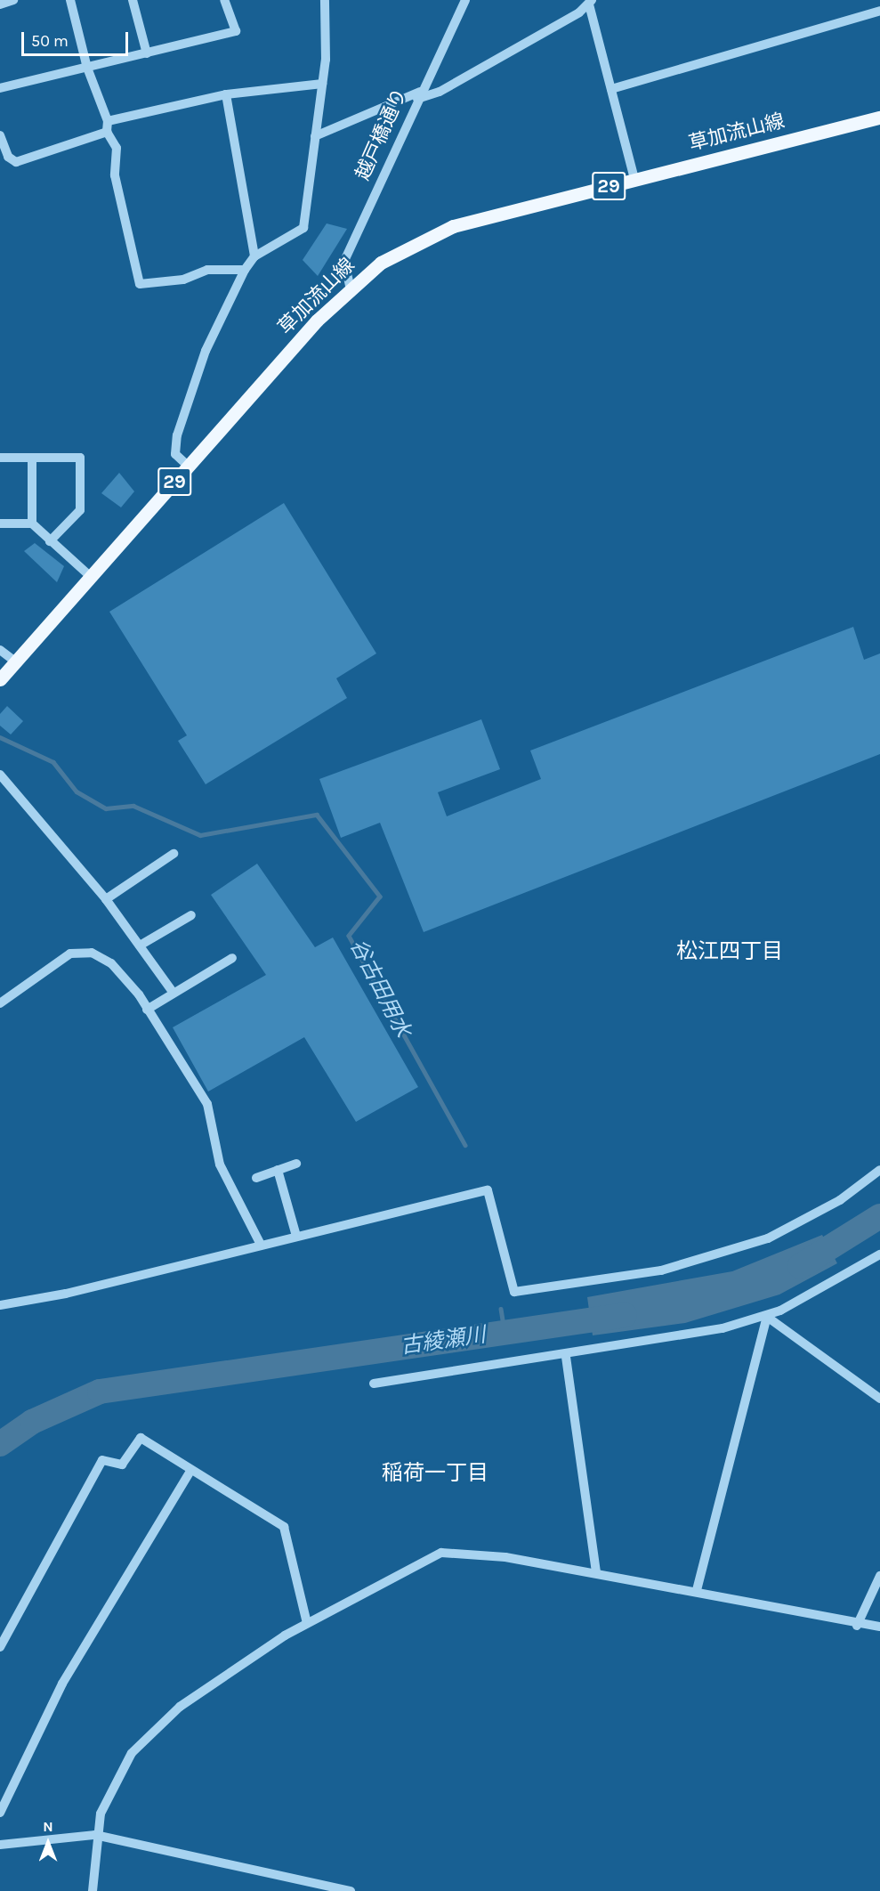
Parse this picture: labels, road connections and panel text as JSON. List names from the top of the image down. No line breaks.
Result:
{"streets":{"main road":["草加流山線","29"],"street":["越戸橋通り"]},"crossings":[["草加流山線","越戸橋通り"]],"districts":["松江四丁目","稲荷一丁目"],"water":["谷古田用水","古綾瀬川"],"scale_bar":"50 m","north":"top"}
